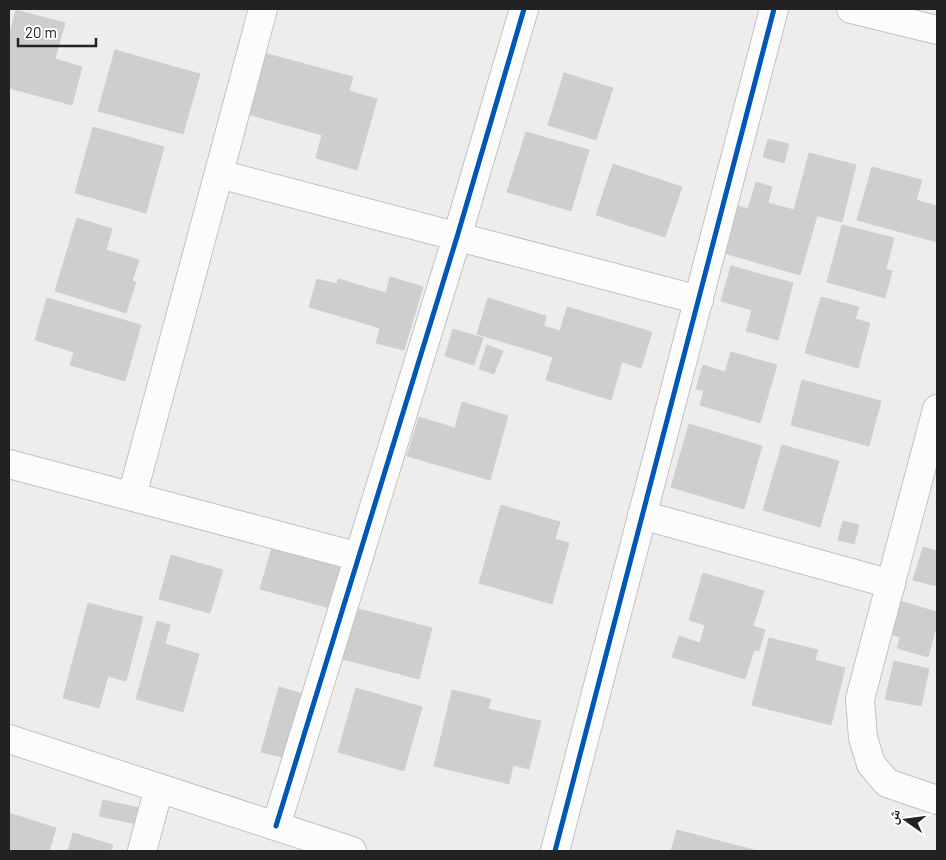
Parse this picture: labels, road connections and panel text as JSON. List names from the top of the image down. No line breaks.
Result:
{"scale_bar":"20 m","north":"left"}
